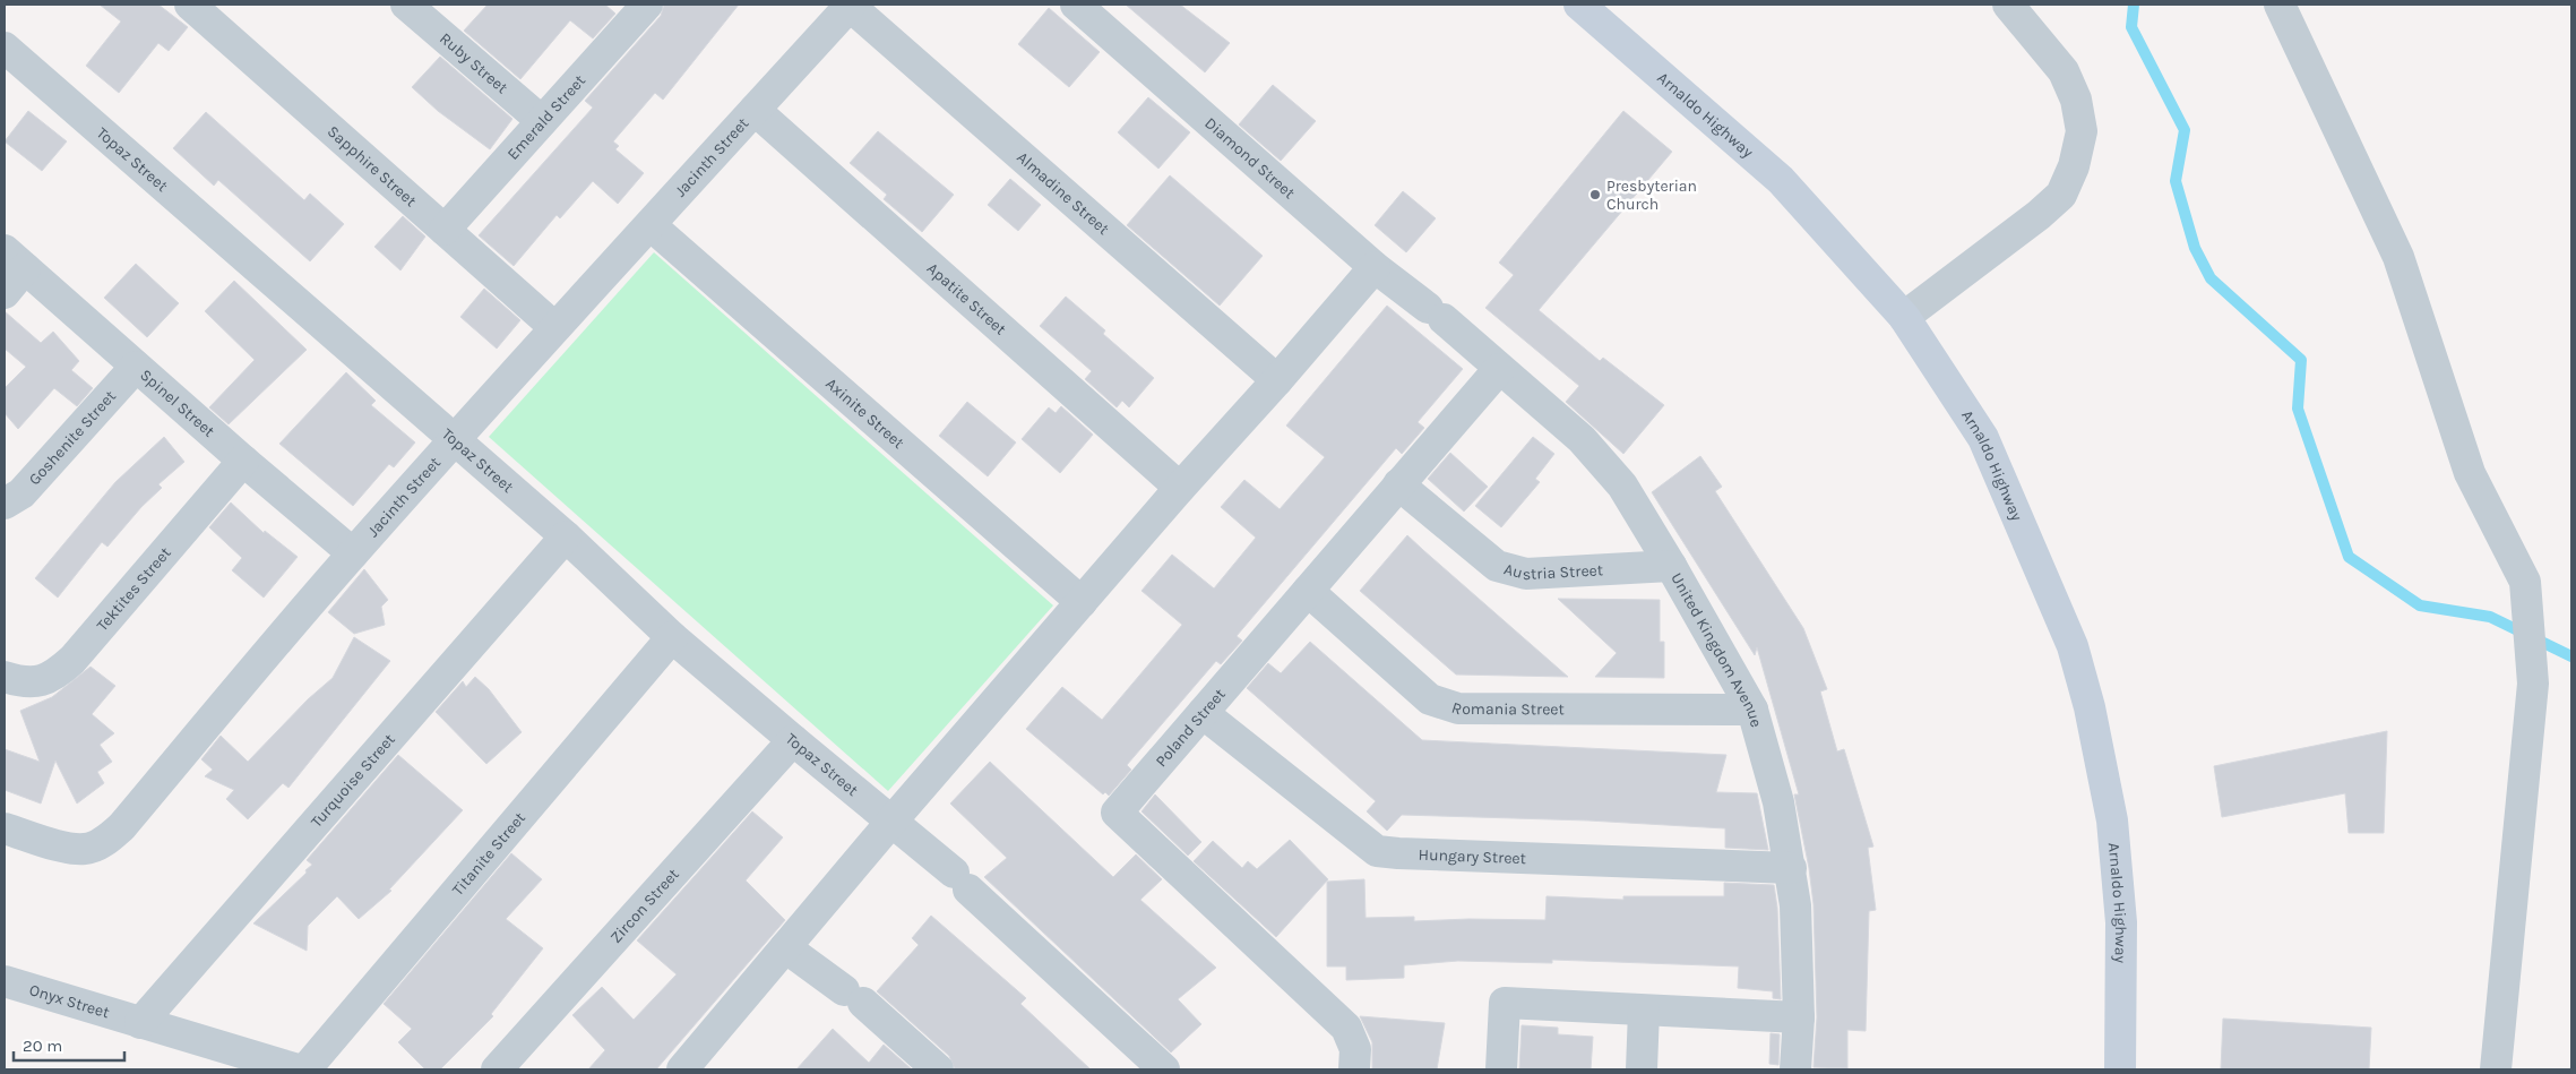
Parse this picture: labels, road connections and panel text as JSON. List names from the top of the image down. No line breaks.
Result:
{"streets":{"main road":["Arnaldo Highway"],"street":["Ruby Street","Emerald Street","Jacinth Street","Diamond Street","Topaz Street","Sapphire Street","Almadine Street","Apatite Street","Spinel Street","Axinite Street","Goshenite Street","Austria Street","Tektites Street","United Kingdom Avenue","Romania Street","Poland Street","Turquoise Street","Titanite Street","Hungary Street","Zircon Street","Onyx Street"]},"crossings":[["Ruby Street","Emerald Street"],["Emerald Street","Sapphire Street"],["Jacinth Street","Topaz Street"],["Jacinth Street","Sapphire Street"],["Jacinth Street","Almadine Street"],["Jacinth Street","Apatite Street"],["Jacinth Street","Spinel Street"],["Jacinth Street","Axinite Street"],["Diamond Street","United Kingdom Avenue"],["Topaz Street","Turquoise Street"],["Topaz Street","Titanite Street"],["Topaz Street","Zircon Street"],["Spinel Street","Goshenite Street"],["Spinel Street","Tektites Street"],["Austria Street","United Kingdom Avenue"],["Austria Street","Poland Street"],["United Kingdom Avenue","Romania Street"],["United Kingdom Avenue","Poland Street"],["United Kingdom Avenue","Hungary Street"],["Romania Street","Poland Street"],["Poland Street","Hungary Street"],["Turquoise Street","Onyx Street"]],"places":["Presbyterian Church"],"scale_bar":"20 m"}
